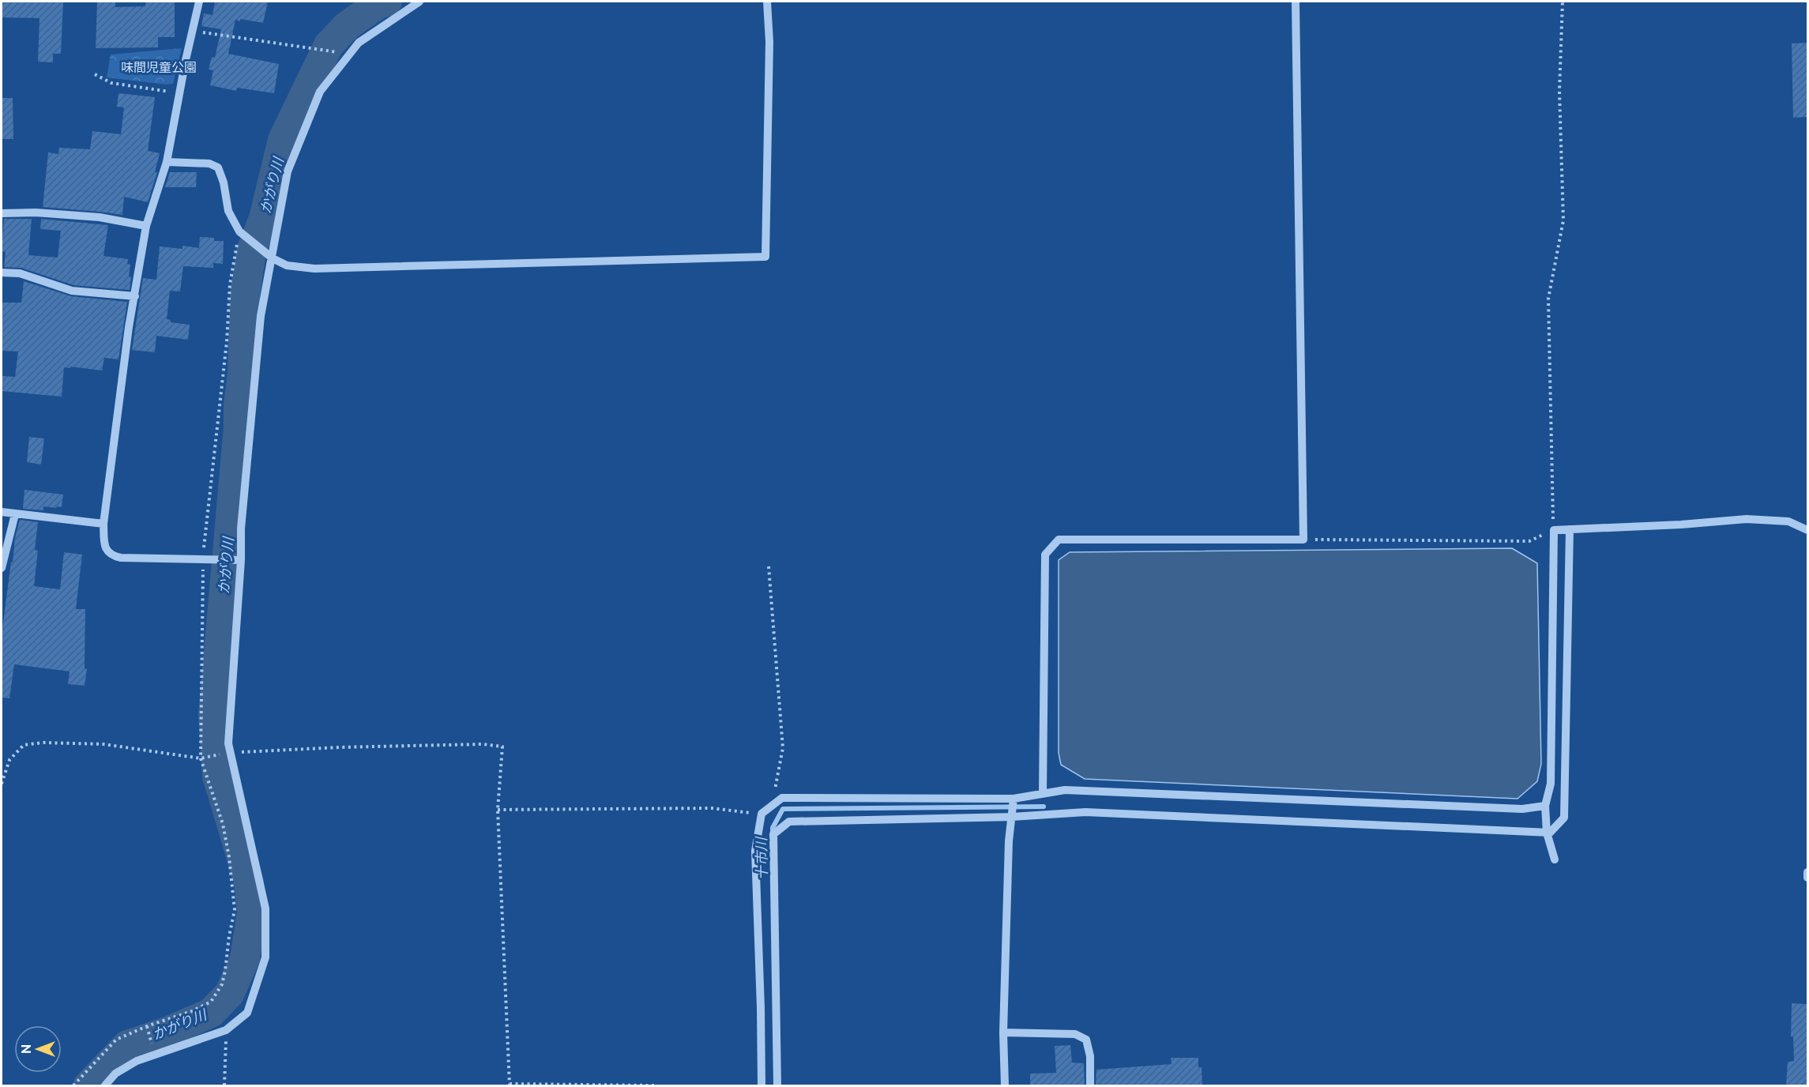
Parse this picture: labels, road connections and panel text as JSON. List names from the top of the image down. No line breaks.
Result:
{"water":["かがり川","十市川"],"parks":["味間児童公園"],"north":"left"}
